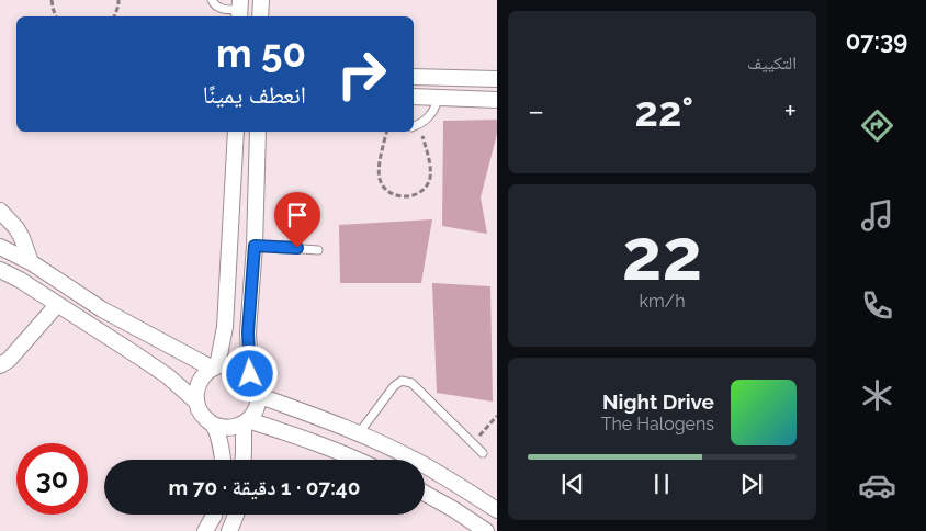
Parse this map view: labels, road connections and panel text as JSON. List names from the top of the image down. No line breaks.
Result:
{"page":{"tabs":"07:39","tile":["التكييف",["22","km/h"]],"turn":["50 m","انعطف يمينًا"],"heat":["−","22°","+"],"song":["Night Drive","The Halogens"],"limit":"30","trip":"07:40 · 1 دقيقة · 70 m"}}
